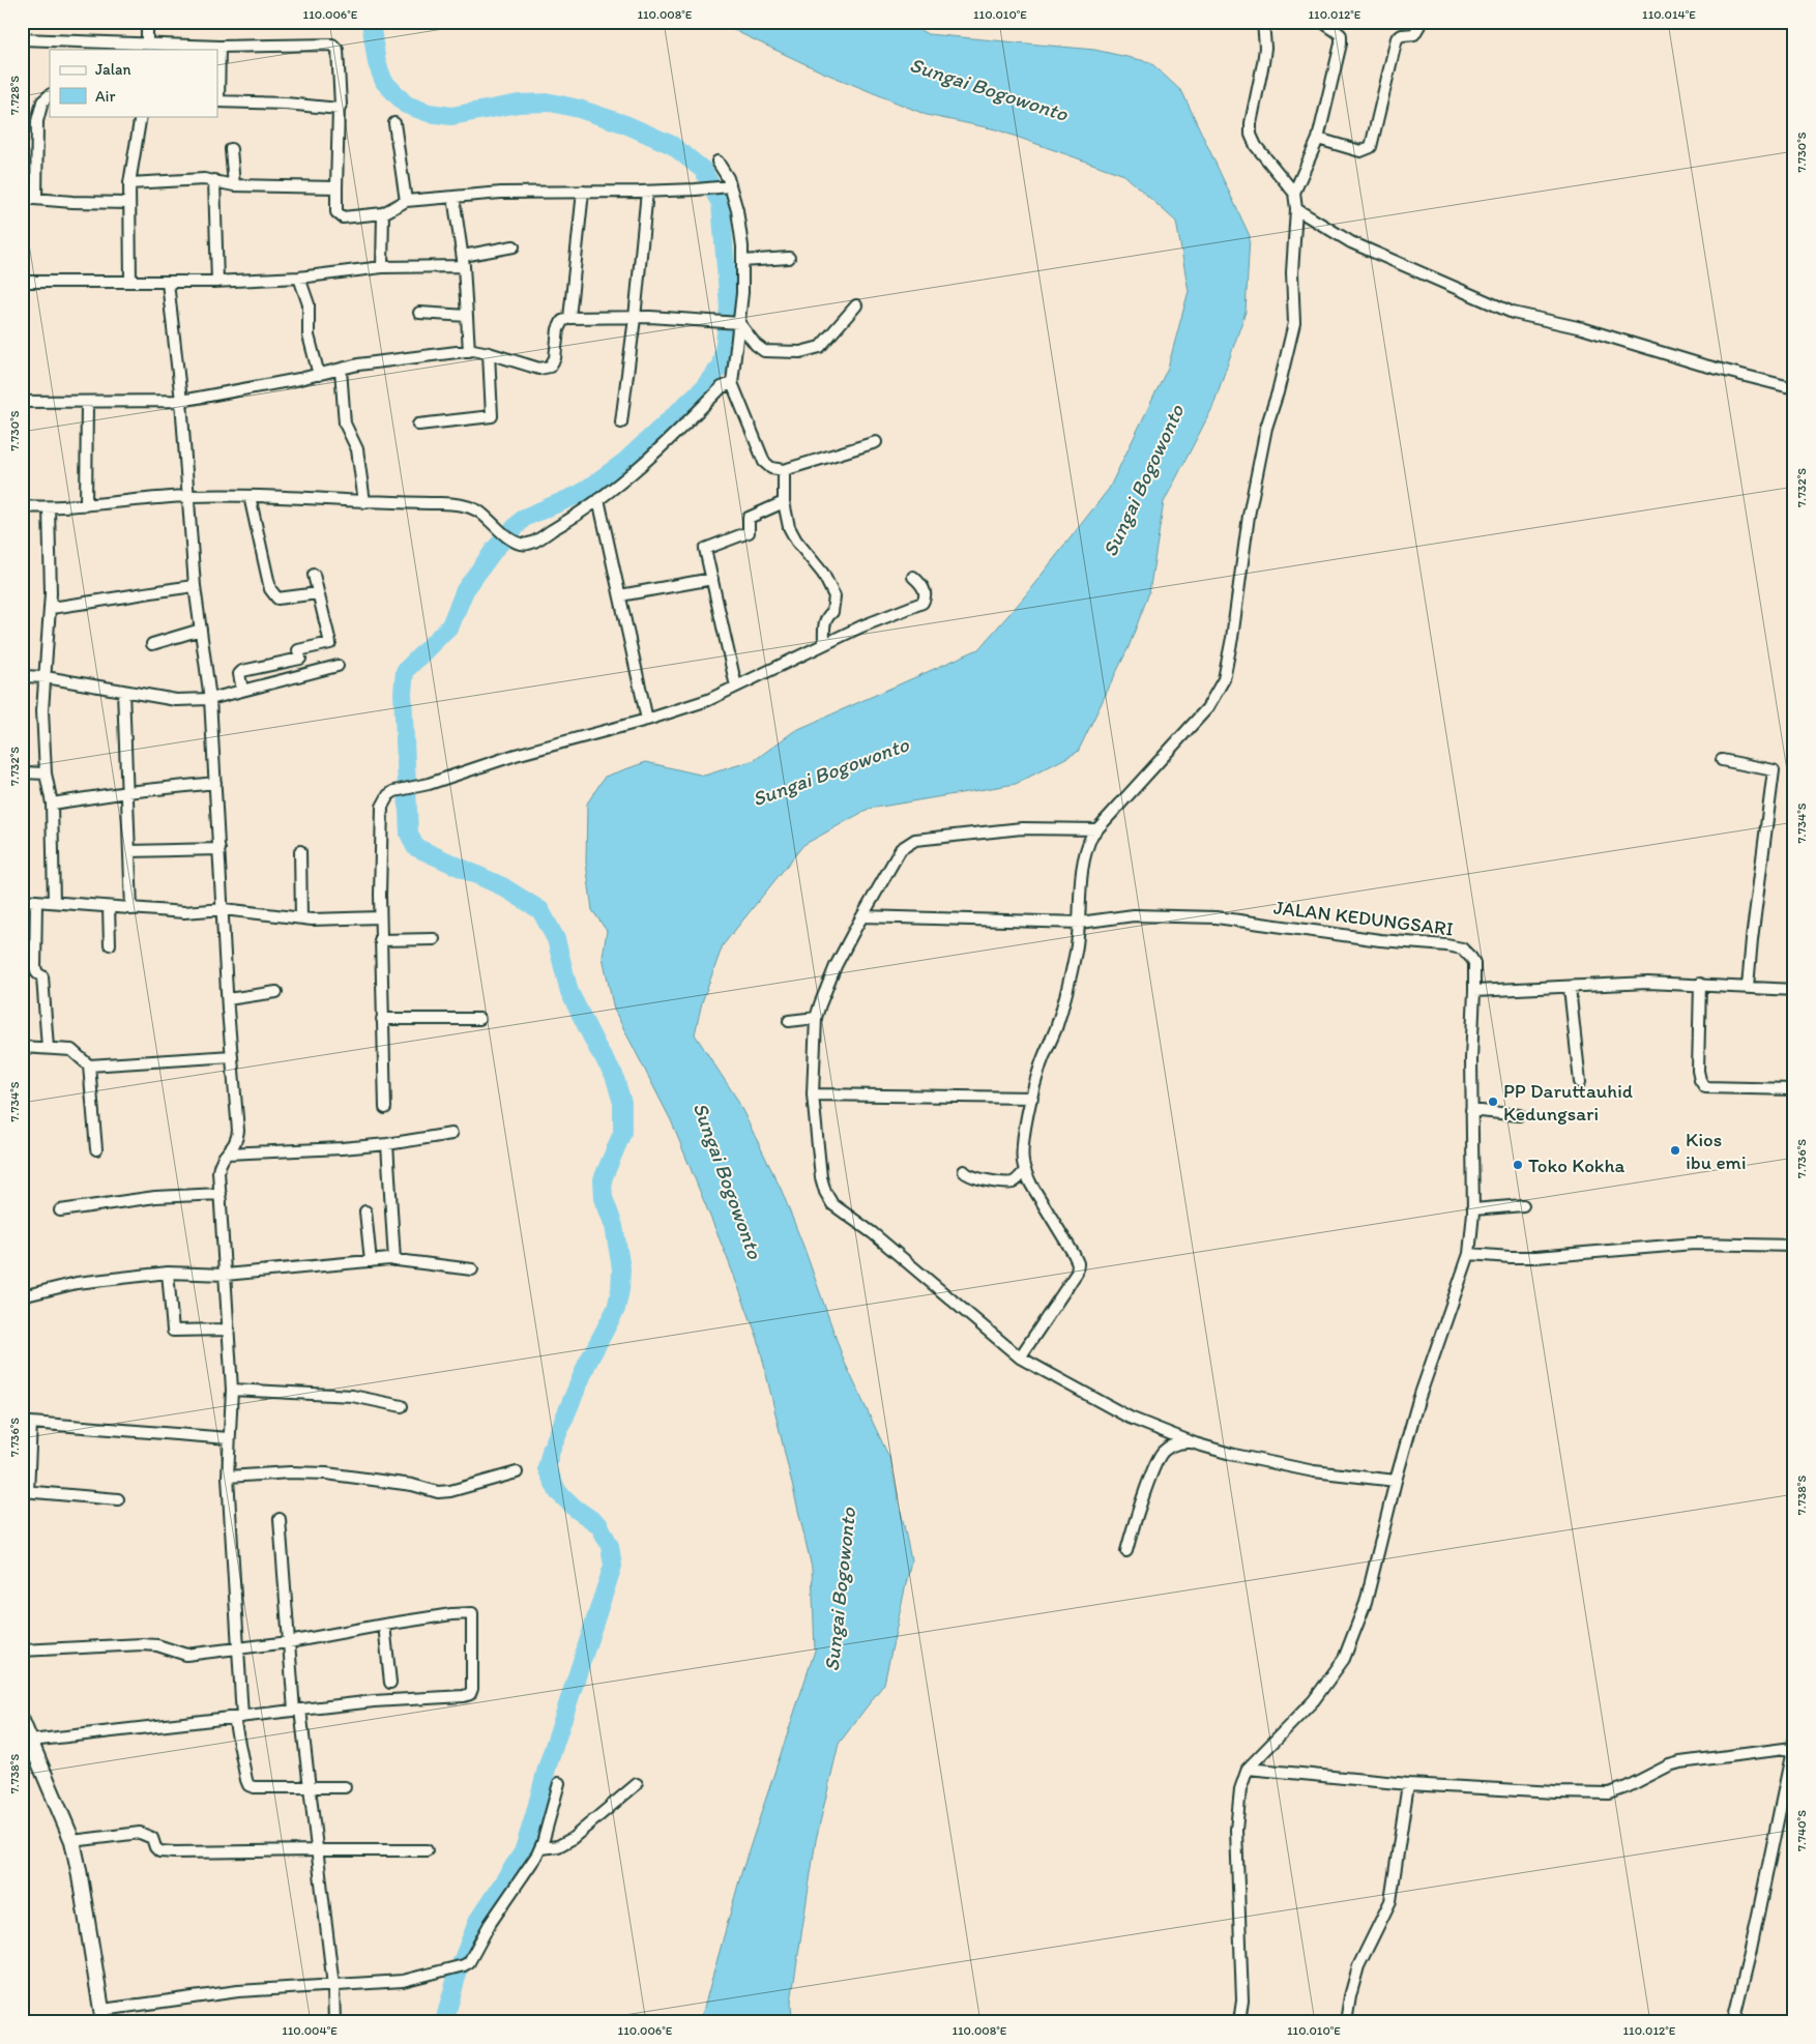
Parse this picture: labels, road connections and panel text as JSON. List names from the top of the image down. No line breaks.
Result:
{"streets":{"street":["JALAN KEDUNGSARI"]},"water":["Sungai Bogowonto"],"places":["PP Daruttauhid Kedungsari","Kios ibu emi","Toko Kokha"],"legend":["Jalan","Air"],"coordinates":["110.006°E","110.008°E","110.010°E","110.012°E","110.014°E","7.728°S","7.730°S","7.732°S","7.734°S","7.736°S","7.738°S","7.740°S","110.004°E"]}
